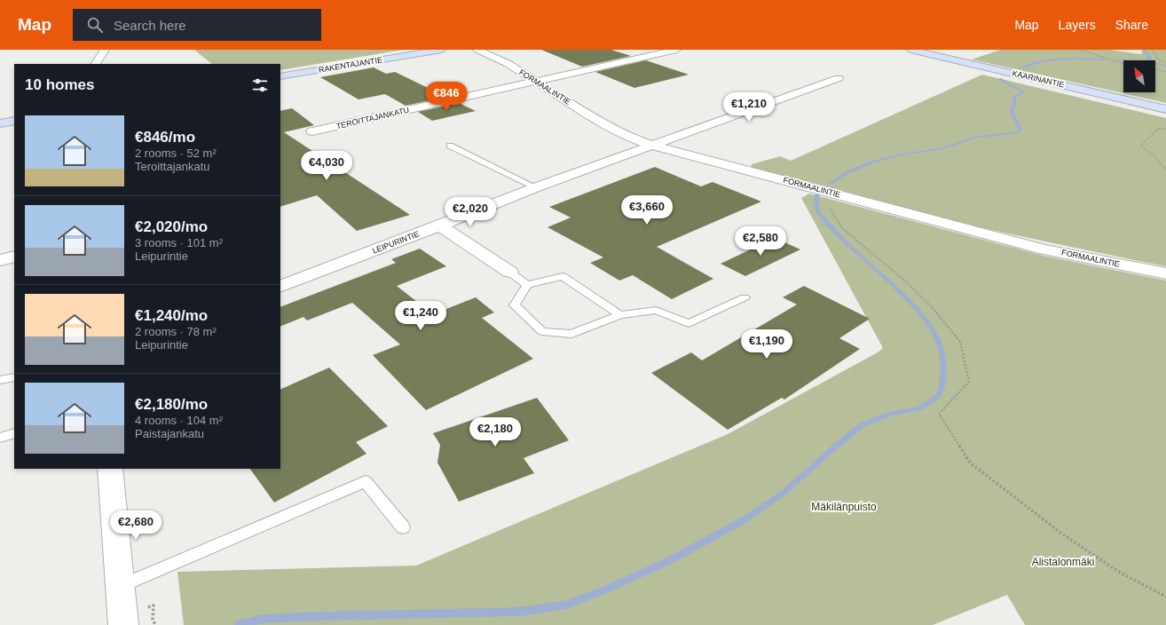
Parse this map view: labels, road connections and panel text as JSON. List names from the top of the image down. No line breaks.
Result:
{"streets":{"main road":["RAKENTAJANTIE","KAARINANTIE"],"street":["FORMAALINTIE","TEROITTAJANKATU","LEIPURINTIE"]},"crossings":[["FORMAALINTIE","TEROITTAJANKATU"],["FORMAALINTIE","LEIPURINTIE"]],"parks":["Mäkilänpuisto","Alistalonmäki"],"north":"top left","page":{"header":"Map","search":"Search here","nav":["Map","Layers","Share"],"heading":"10 homes","price":["€846","€1,210","€4,030","€3,660","€2,020","€2,580","€1,240","€1,190","€2,180","€2,680"],"list":[{"name":"€846/mo","note":"2 rooms · 52 m² · Teroittajankatu"},{"name":"€2,020/mo","note":"3 rooms · 101 m² · Leipurintie"},{"name":"€1,240/mo","note":"2 rooms · 78 m² · Leipurintie"},{"name":"€2,180/mo","note":"4 rooms · 104 m² · Paistajankatu"}]}}
